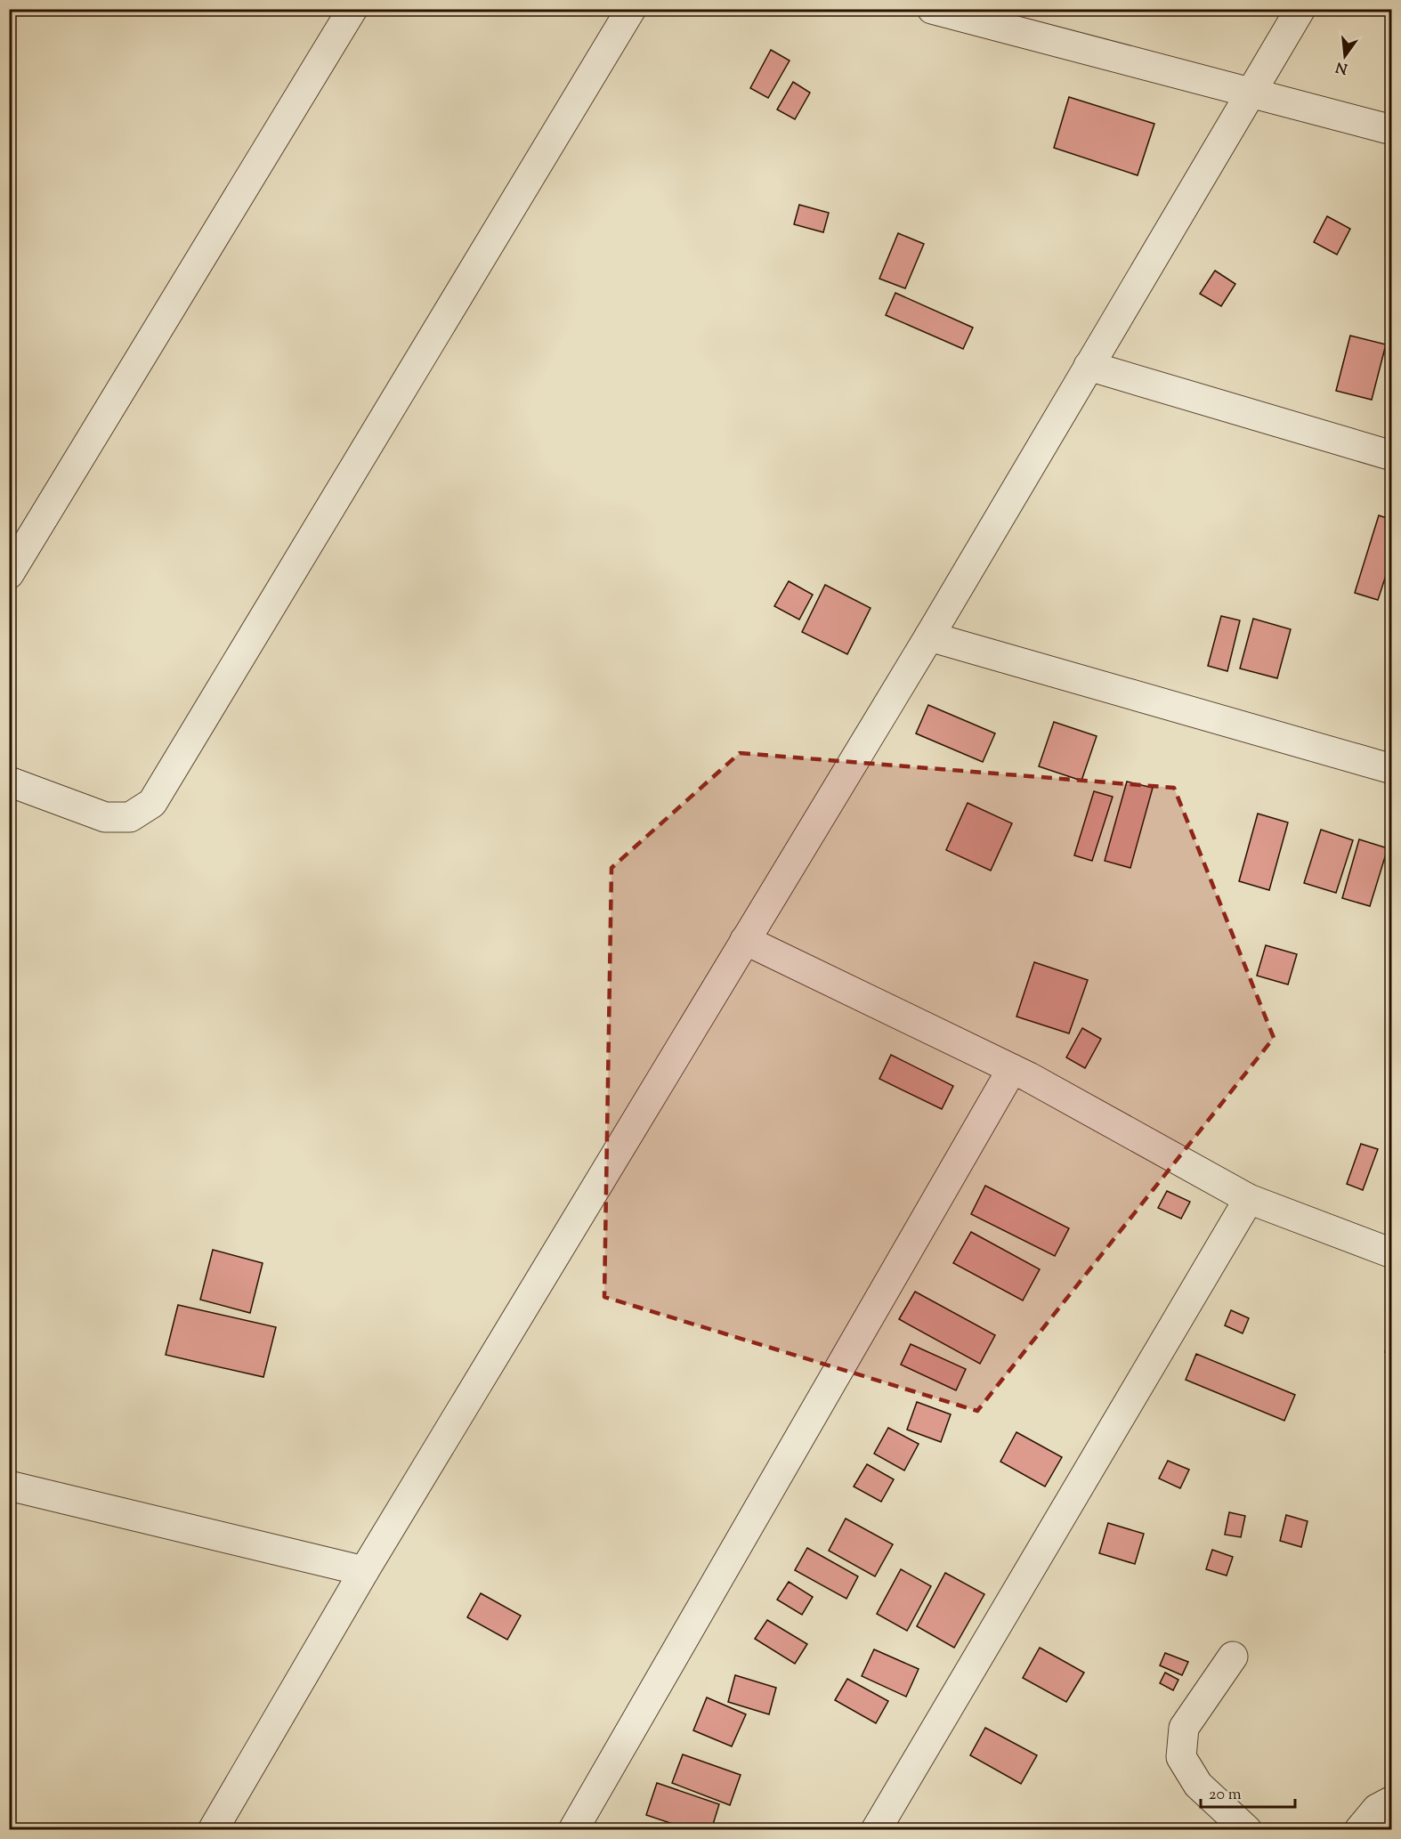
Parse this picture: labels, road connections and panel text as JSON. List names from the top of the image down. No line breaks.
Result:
{"scale_bar":"20 m","north":"bottom"}
